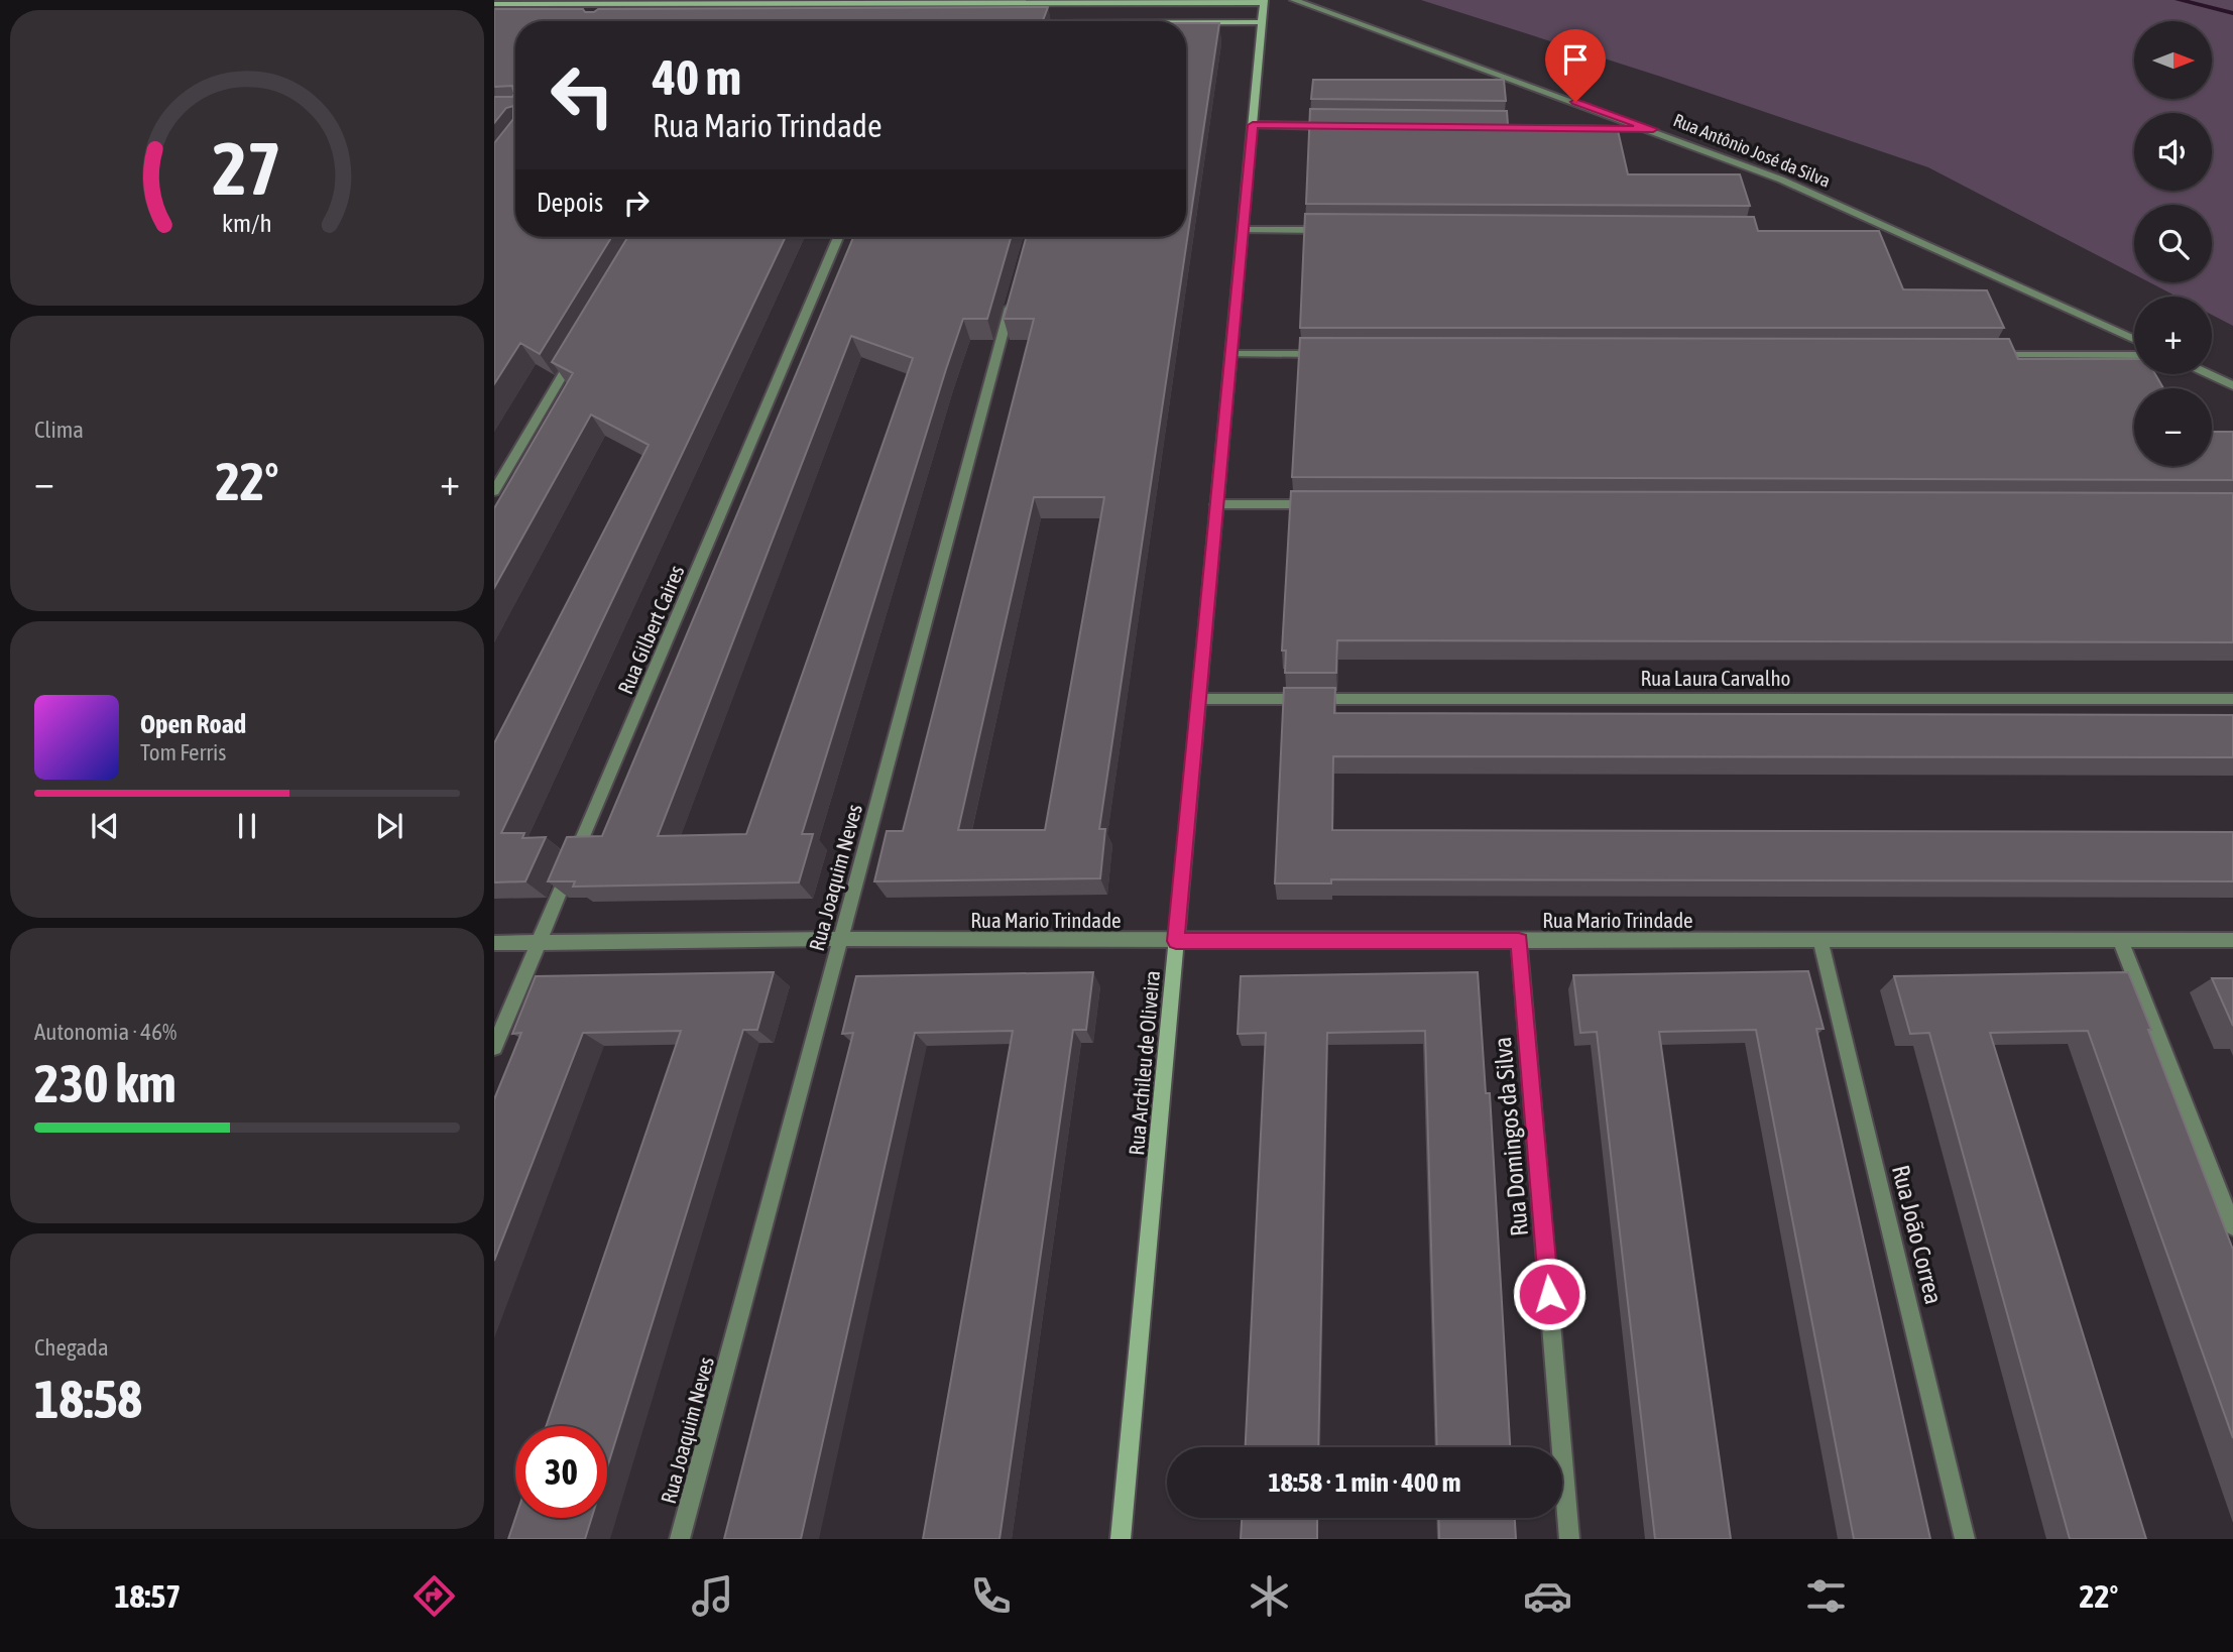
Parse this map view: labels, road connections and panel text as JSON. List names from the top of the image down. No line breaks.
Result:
{"streets":{"street":["Rua Antônio José da Silva","Rua Gilbert Caires","Rua Laura Carvalho","Rua Joaquim Neves","Rua Mario Trindade","Rua Archileu de Oliveira","Rua Domingos da Silva","Rua João Correa"]},"crossings":[["Rua Gilbert Caires","Rua Mario Trindade"],["Rua Laura Carvalho","Rua Archileu de Oliveira"],["Rua Joaquim Neves","Rua Mario Trindade"],["Rua Mario Trindade","Rua Archileu de Oliveira"],["Rua Mario Trindade","Rua Domingos da Silva"],["Rua Mario Trindade","Rua João Correa"]],"north":"right","page":{"map_buttons":["+","−"],"turn":["40 m","Rua Mario Trindade"],"then":"Depois","tile":["Clima",["Autonomia · 46%","230 km"],["Chegada","18:58"]],"heat":["−","22°","+"],"song":["Open Road","Tom Ferris"],"limit":"30","trip":"18:58 · 1 min · 400 m","tabs":["18:57","22°"],"gauge":["27","km/h"]}}
